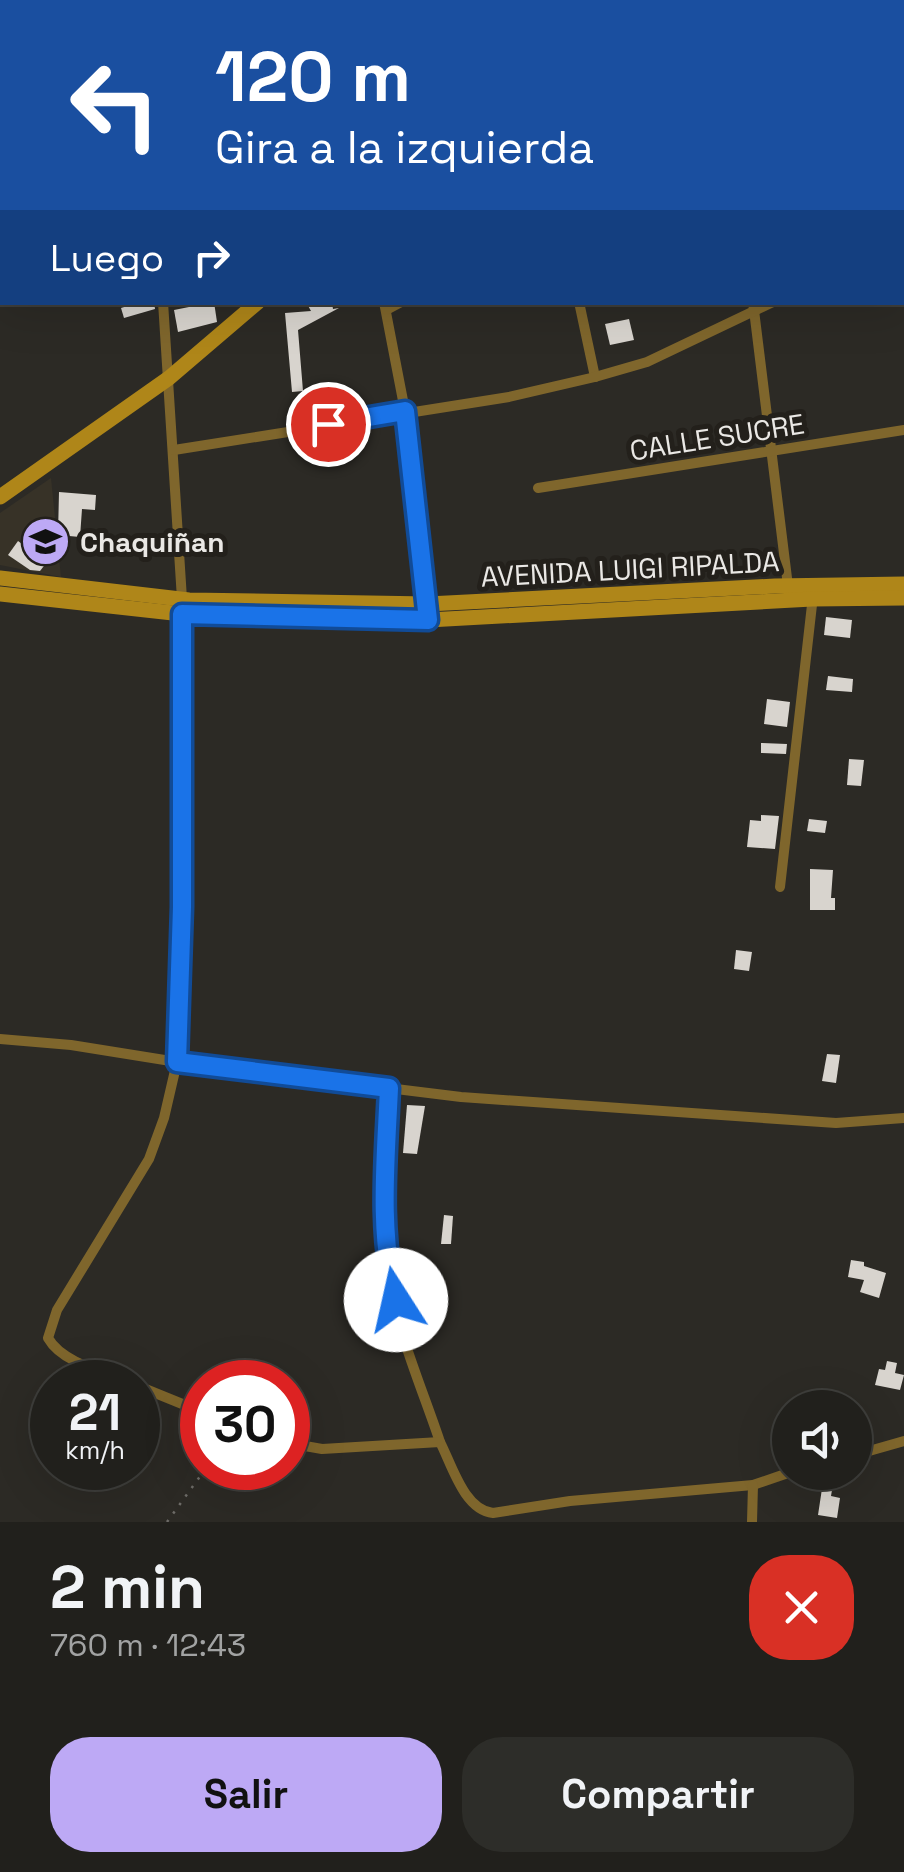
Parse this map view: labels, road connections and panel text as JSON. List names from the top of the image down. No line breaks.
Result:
{"streets":{"street":["CALLE SUCRE","AVENIDA LUIGI RIPALDA"]},"places":{"school or university":["Chaquiñan"]},"page":{"turn":["120 m","Gira a la izquierda"],"then":"Luego","speed":"21 km/h","limit":"30","heading":["2 min","760 m · 12:43"],"buttons":["Salir","Compartir"]}}
